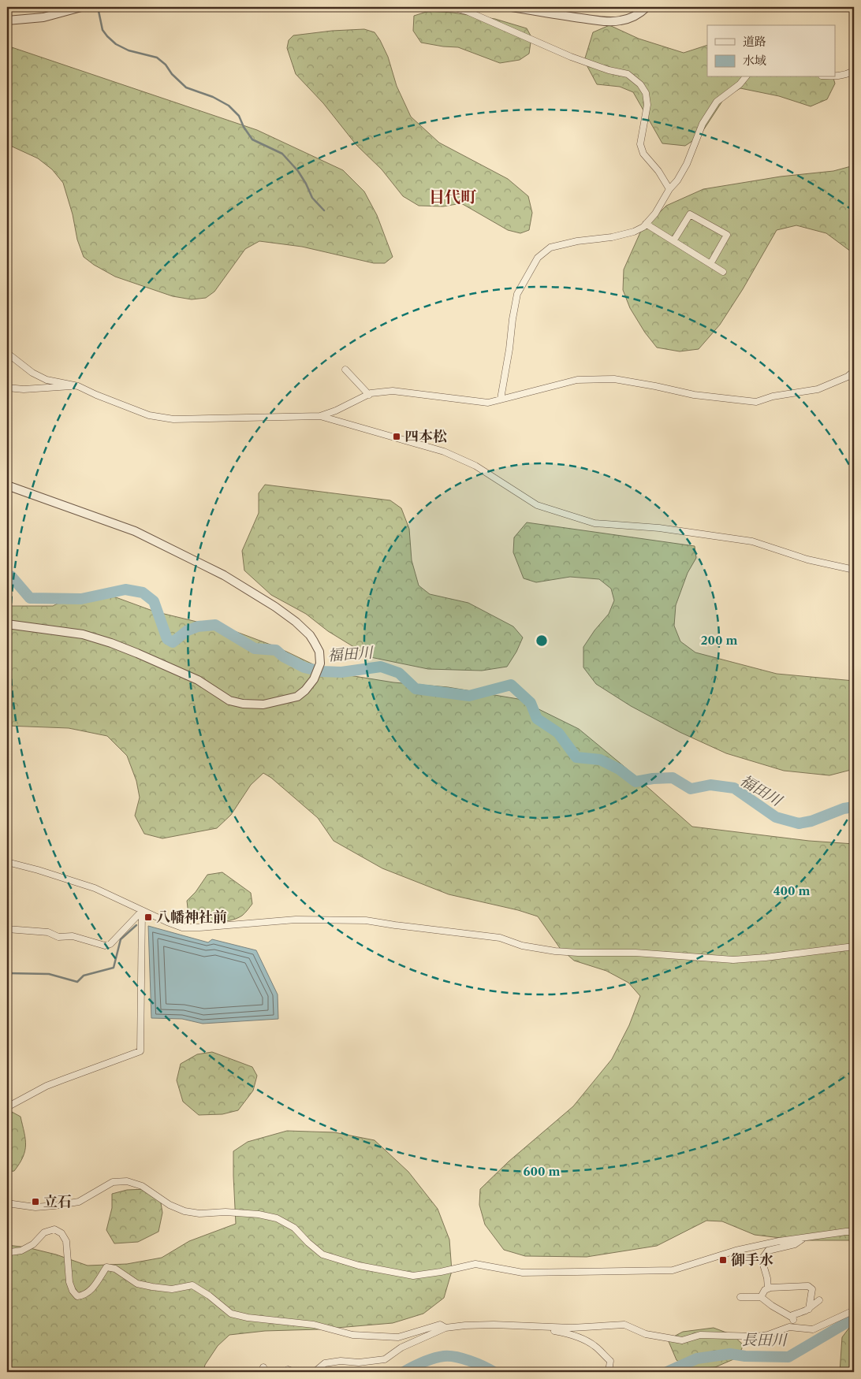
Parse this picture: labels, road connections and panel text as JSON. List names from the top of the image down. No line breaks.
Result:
{"districts":["目代町"],"water":["福田川","長田川"],"places":{"transit":["四本松","八幡神社前","立石","御手水"]},"legend":["道路","水域"],"rings":["200 m","400 m","600 m"]}
